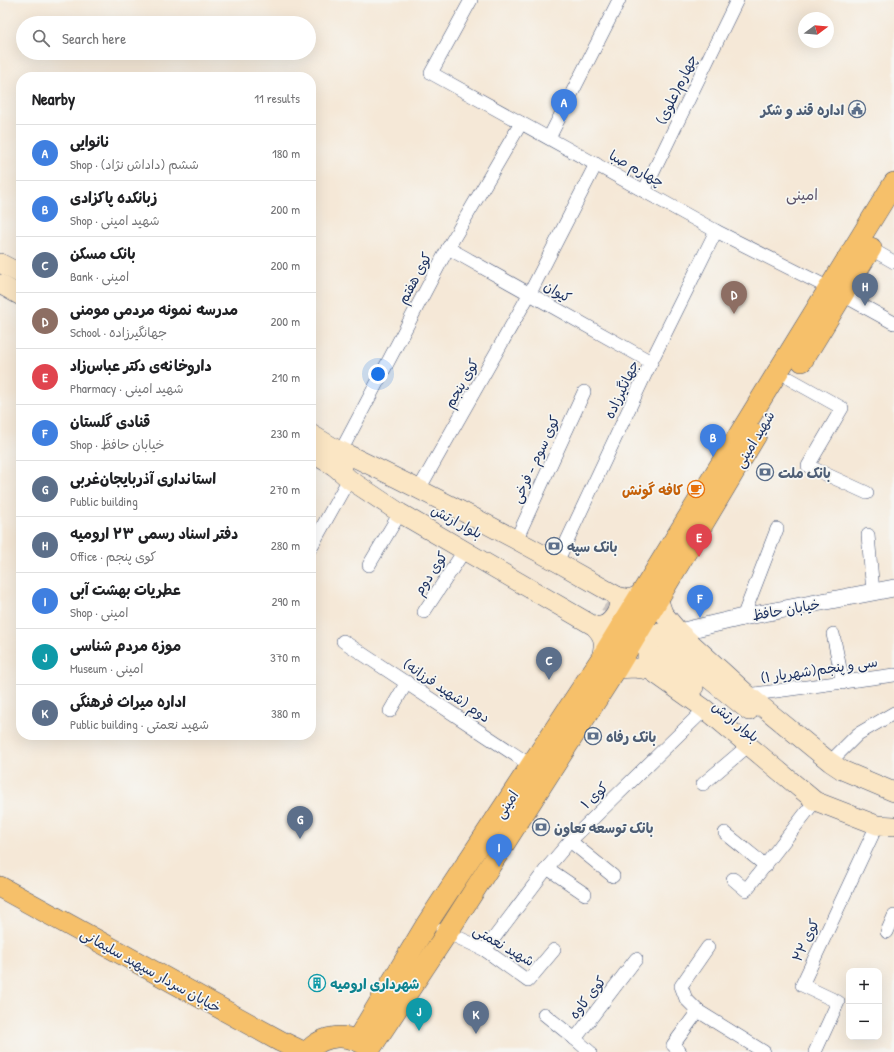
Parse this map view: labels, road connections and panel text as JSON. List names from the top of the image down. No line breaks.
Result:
{"streets":{"main road":["شهید امینی","بلوار ارتش","امینی","خیابان سردار سپهبد سلیمانی"],"street":["چهارم(علوی)","چهارم صبا","کوی هفتم","کیوان","کوی پنجم","جهانگیرزاده","کوی سوم - فرخی","کوی دوم","خیابان حافظ","سی و پنجم(شهریار ۱)","دوم (شهید فرزانه)","کوی ۱","کوی ۲۲","شهید نعمتی","کوی کاوه"]},"crossings":[["چهارم(علوی)","چهارم صبا"],["چهارم صبا","کوی هفتم"],["چهارم صبا","کوی پنجم"],["چهارم صبا","جهانگیرزاده"],["چهارم صبا","شهید امینی"],["کوی هفتم","کیوان"],["کوی هفتم","بلوار ارتش"],["کیوان","کوی پنجم"],["کیوان","جهانگیرزاده"],["شهید امینی","امینی"],["بلوار ارتش","خیابان حافظ"],["دوم (شهید فرزانه)","امینی"],["کوی ۱","شهید نعمتی"],["امینی","شهید نعمتی"]],"districts":["امینی"],"places":{"public building":["اداره قند و شکر"],"bank":["بانک ملت","بانک سپه","بانک رفاه","بانک توسعه تعاون"],"cafe":["کافه گونش"],"building":["شهرداری ارومیه"]},"north":"right","page":{"search":"Search here","heading":["Nearby","11 results"],"pins":["A","H","D","B","E","F","C","G","I","J","K"],"list":[{"mark":"A","name":"نانوایی","note":"Shop · ششم (داداش نژاد)","value":"180 m"},{"mark":"B","name":"زبانکده پاکزادی","note":"Shop · شهید امینی","value":"200 m"},{"mark":"C","name":"بانک مسکن","note":"Bank · امینی","value":"200 m"},{"mark":"D","name":"مدرسه نمونه مردمی مومنی","note":"School · جهانگیرزاده","value":"200 m"},{"mark":"E","name":"داروخانه‌ی دکتر عباس‌زاد","note":"Pharmacy · شهید امینی","value":"210 m"},{"mark":"F","name":"قنادی گلستان","note":"Shop · خیابان حافظ","value":"230 m"},{"mark":"G","name":"استانداری آذربایجان‌غربی","note":"Public building","value":"270 m"},{"mark":"H","name":"دفتر اسناد رسمی ۲۳ ارومیه","note":"Office · کوی پنجم","value":"280 m"},{"mark":"I","name":"عطریات بهشت آبی","note":"Shop · امینی","value":"290 m"},{"mark":"J","name":"موزه مردم شناسی","note":"Museum · امینی","value":"370 m"},{"mark":"K","name":"اداره میراث فرهنگی","note":"Public building · شهید نعمتی","value":"380 m"}],"map_buttons":["+","−"]}}
